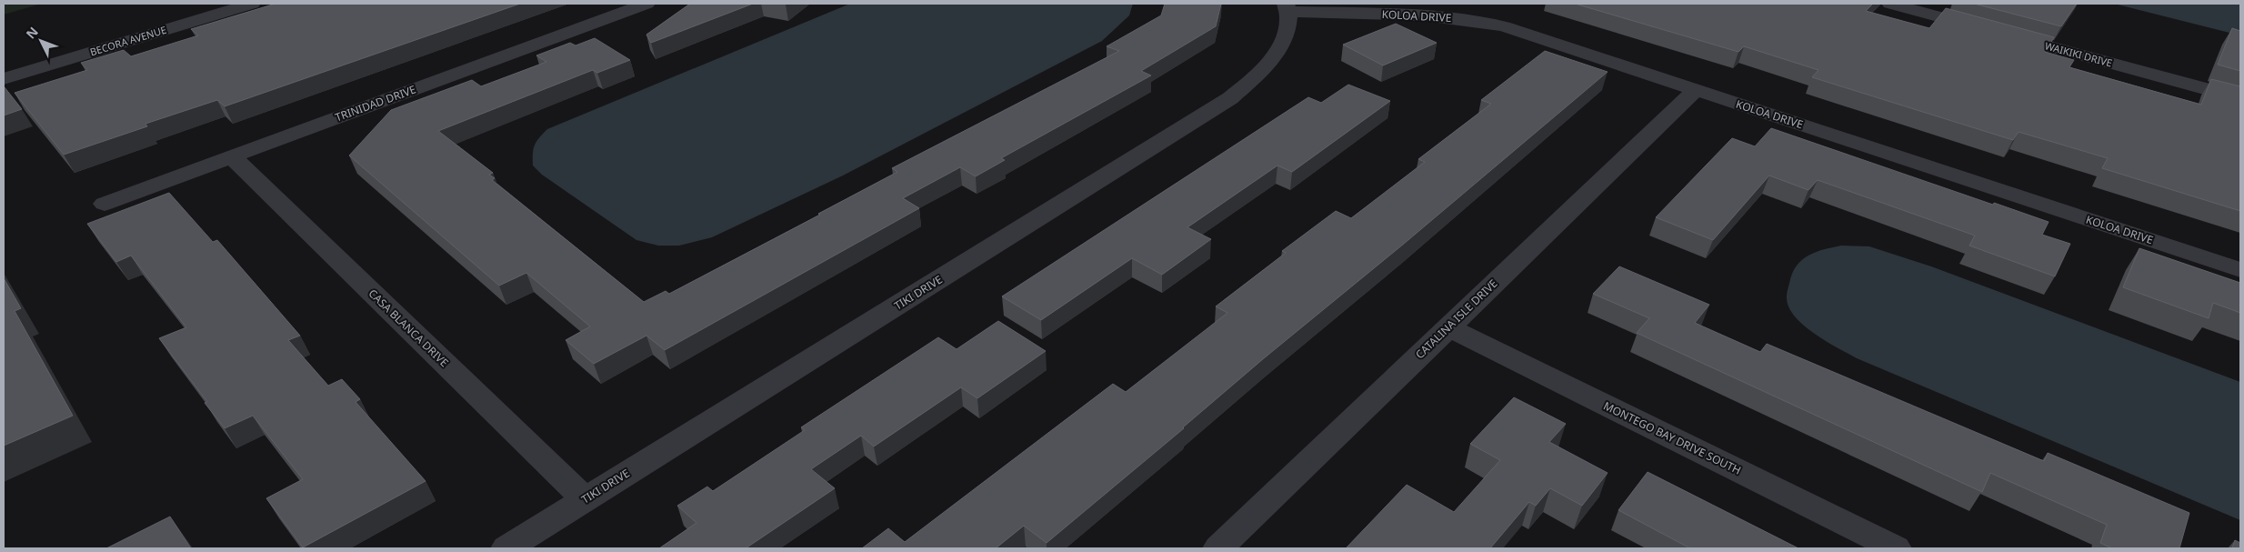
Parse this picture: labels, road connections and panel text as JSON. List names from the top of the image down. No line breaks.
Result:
{"streets":{"street":["KOLOA DRIVE","BECORA AVENUE","WAIKIKI DRIVE","TRINIDAD DRIVE","TIKI DRIVE","CATALINA ISLE DRIVE","CASA BLANCA DRIVE","MONTEGO BAY DRIVE SOUTH"]},"crossings":[["KOLOA DRIVE","TIKI DRIVE"],["KOLOA DRIVE","CATALINA ISLE DRIVE"],["TRINIDAD DRIVE","CASA BLANCA DRIVE"],["TIKI DRIVE","CASA BLANCA DRIVE"],["CATALINA ISLE DRIVE","MONTEGO BAY DRIVE SOUTH"]],"north":"top left"}
